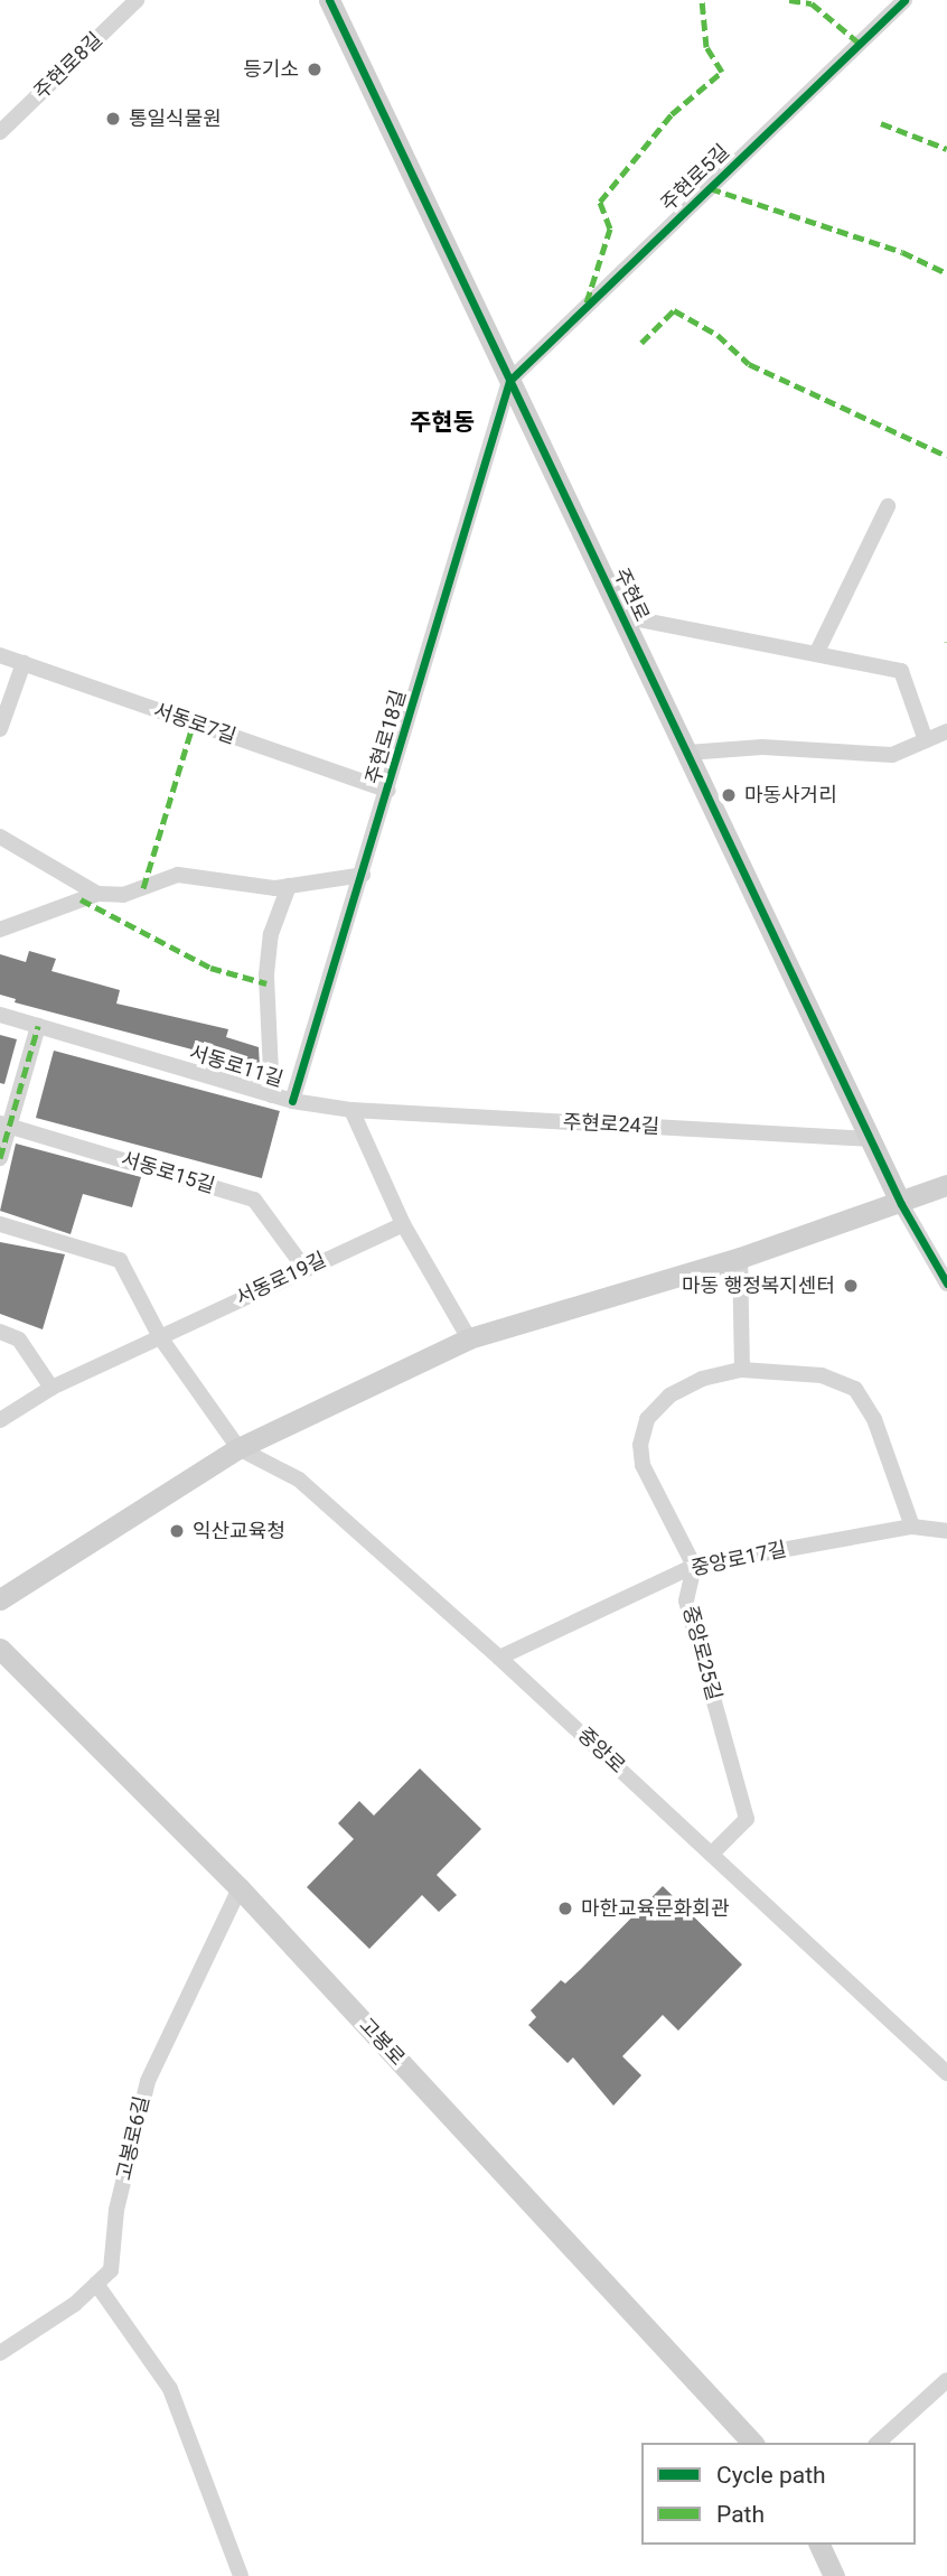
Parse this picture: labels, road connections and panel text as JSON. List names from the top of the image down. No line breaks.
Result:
{"streets":{"street":["주현로8길","주현로5길","주현로","서동로7길","주현로18길","서동로11길","주현로24길","서동로15길","서동로19길","중앙로17길","중앙로25길","중앙로","고봉로","고봉로6길"]},"crossings":[["주현로5길","주현로"],["주현로5길","주현로18길"],["주현로","주현로18길"],["주현로","주현로24길"],["서동로7길","주현로18길"],["주현로18길","서동로11길"],["서동로11길","주현로24길"],["서동로15길","서동로19길"],["중앙로17길","중앙로25길"],["중앙로17길","중앙로"],["중앙로25길","중앙로"],["고봉로","고봉로6길"]],"districts":["주현동"],"places":["등기소","통일식물원","마동사거리","마동 행정복지센터","익산교육청","마한교육문화회관"],"legend":["Cycle path","Path"]}
